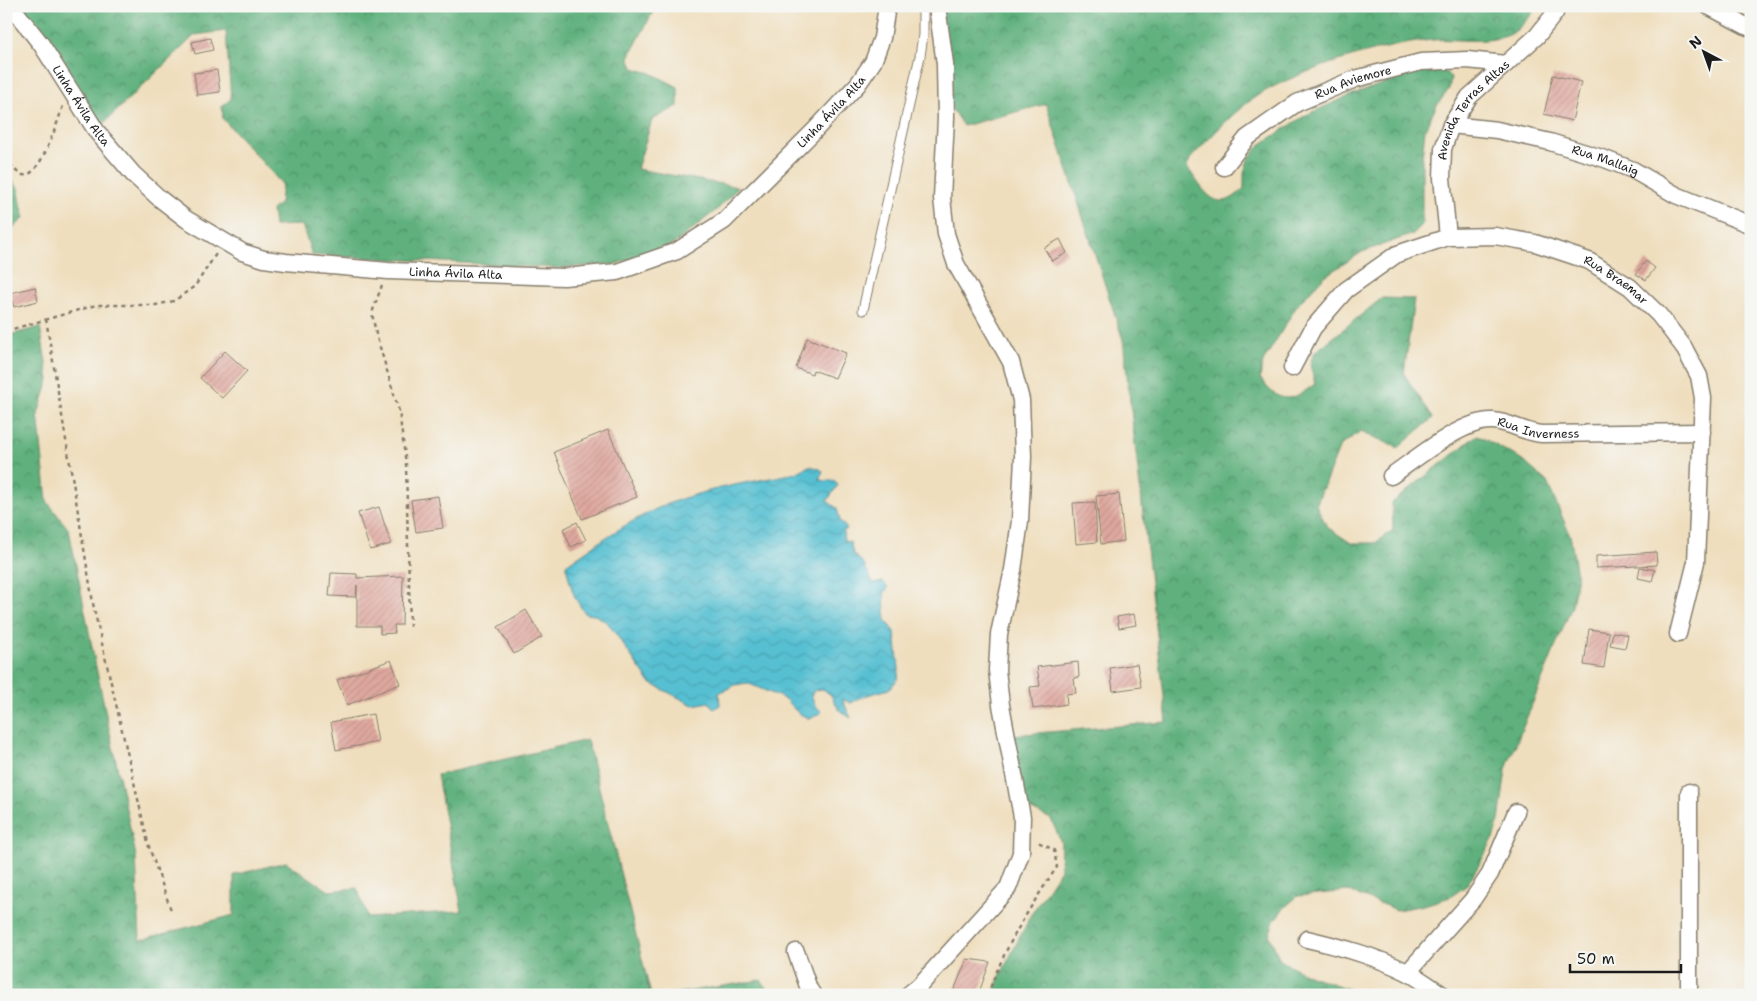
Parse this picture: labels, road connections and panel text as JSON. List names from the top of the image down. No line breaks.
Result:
{"streets":{"street":["Rua Aviemore","Linha Ávila Alta","Avenida Terras Altas","Rua Mallaig","Rua Braemar","Rua Inverness"]},"crossings":[["Rua Aviemore","Avenida Terras Altas"],["Avenida Terras Altas","Rua Mallaig"],["Avenida Terras Altas","Rua Braemar"],["Rua Braemar","Rua Inverness"]],"scale_bar":"50 m","north":"top left"}
